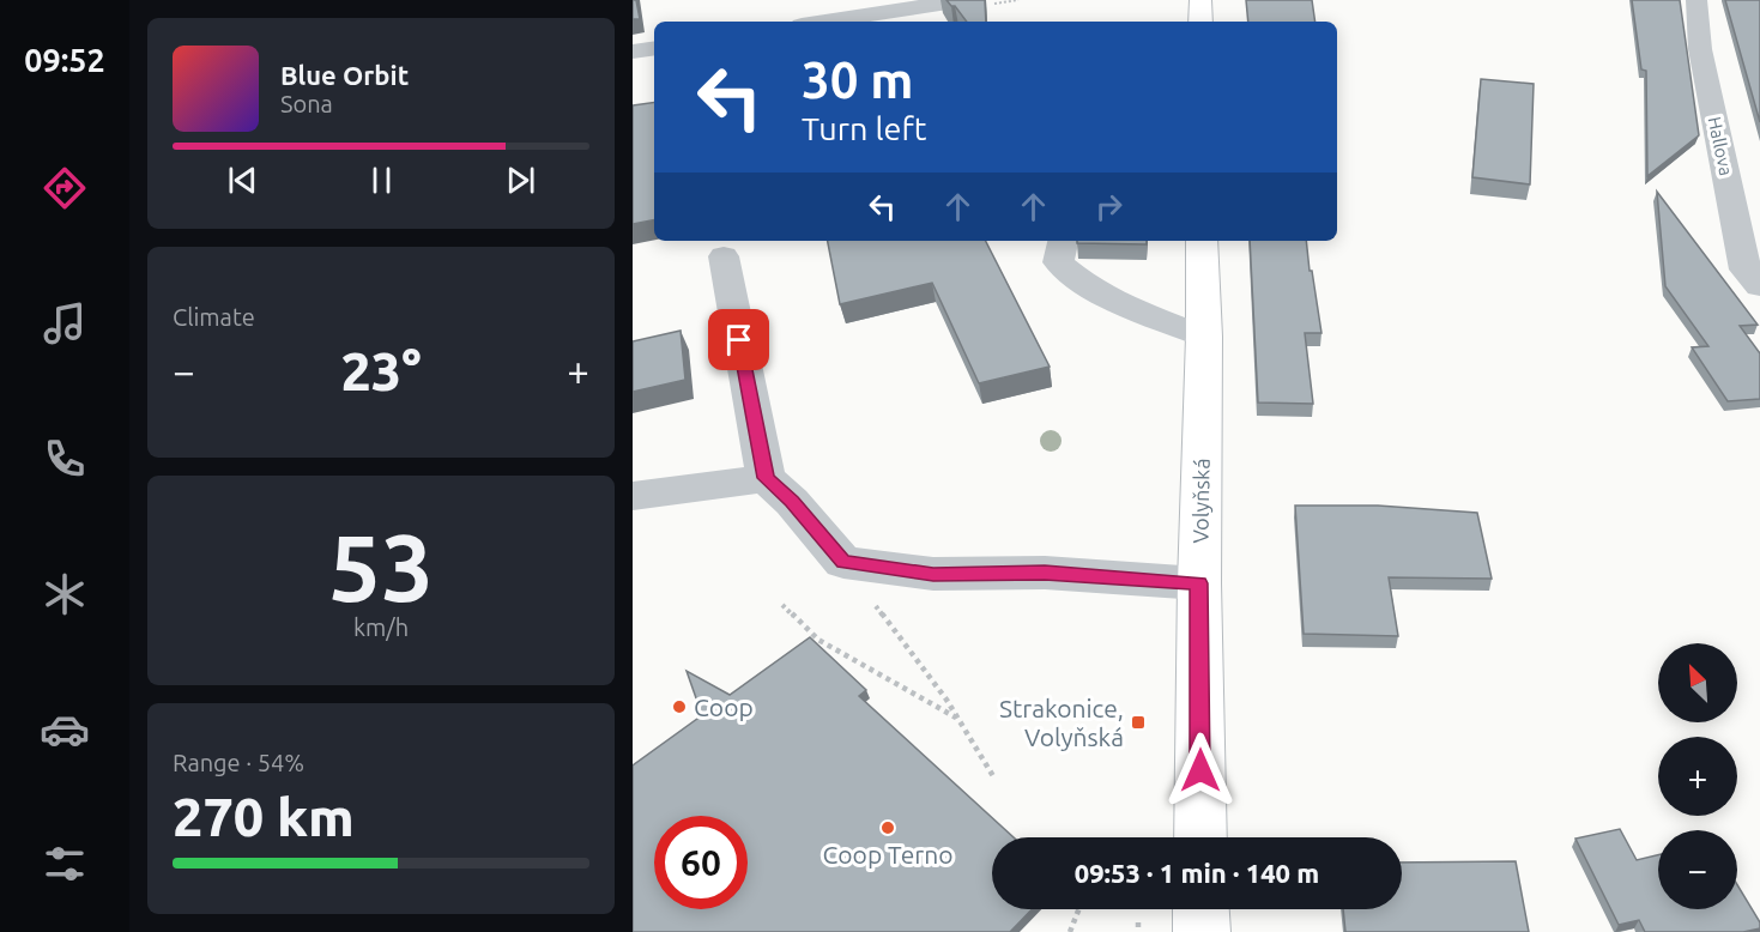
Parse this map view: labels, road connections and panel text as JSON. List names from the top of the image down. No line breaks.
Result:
{"streets":{"main road":["Volyňská"],"street":["Hallova"]},"places":{"other":["Coop","Coop Terno"],"transit":["Strakonice, Volyňská"]},"north":"top left","page":{"tabs":"09:52","turn":["30 m","Turn left"],"song":["Blue Orbit","Sona"],"tile":["Climate",["53","km/h"],["Range · 54%","270 km"]],"heat":["−","23°","+"],"map_buttons":["+","−"],"limit":"60","trip":"09:53 · 1 min · 140 m"}}
